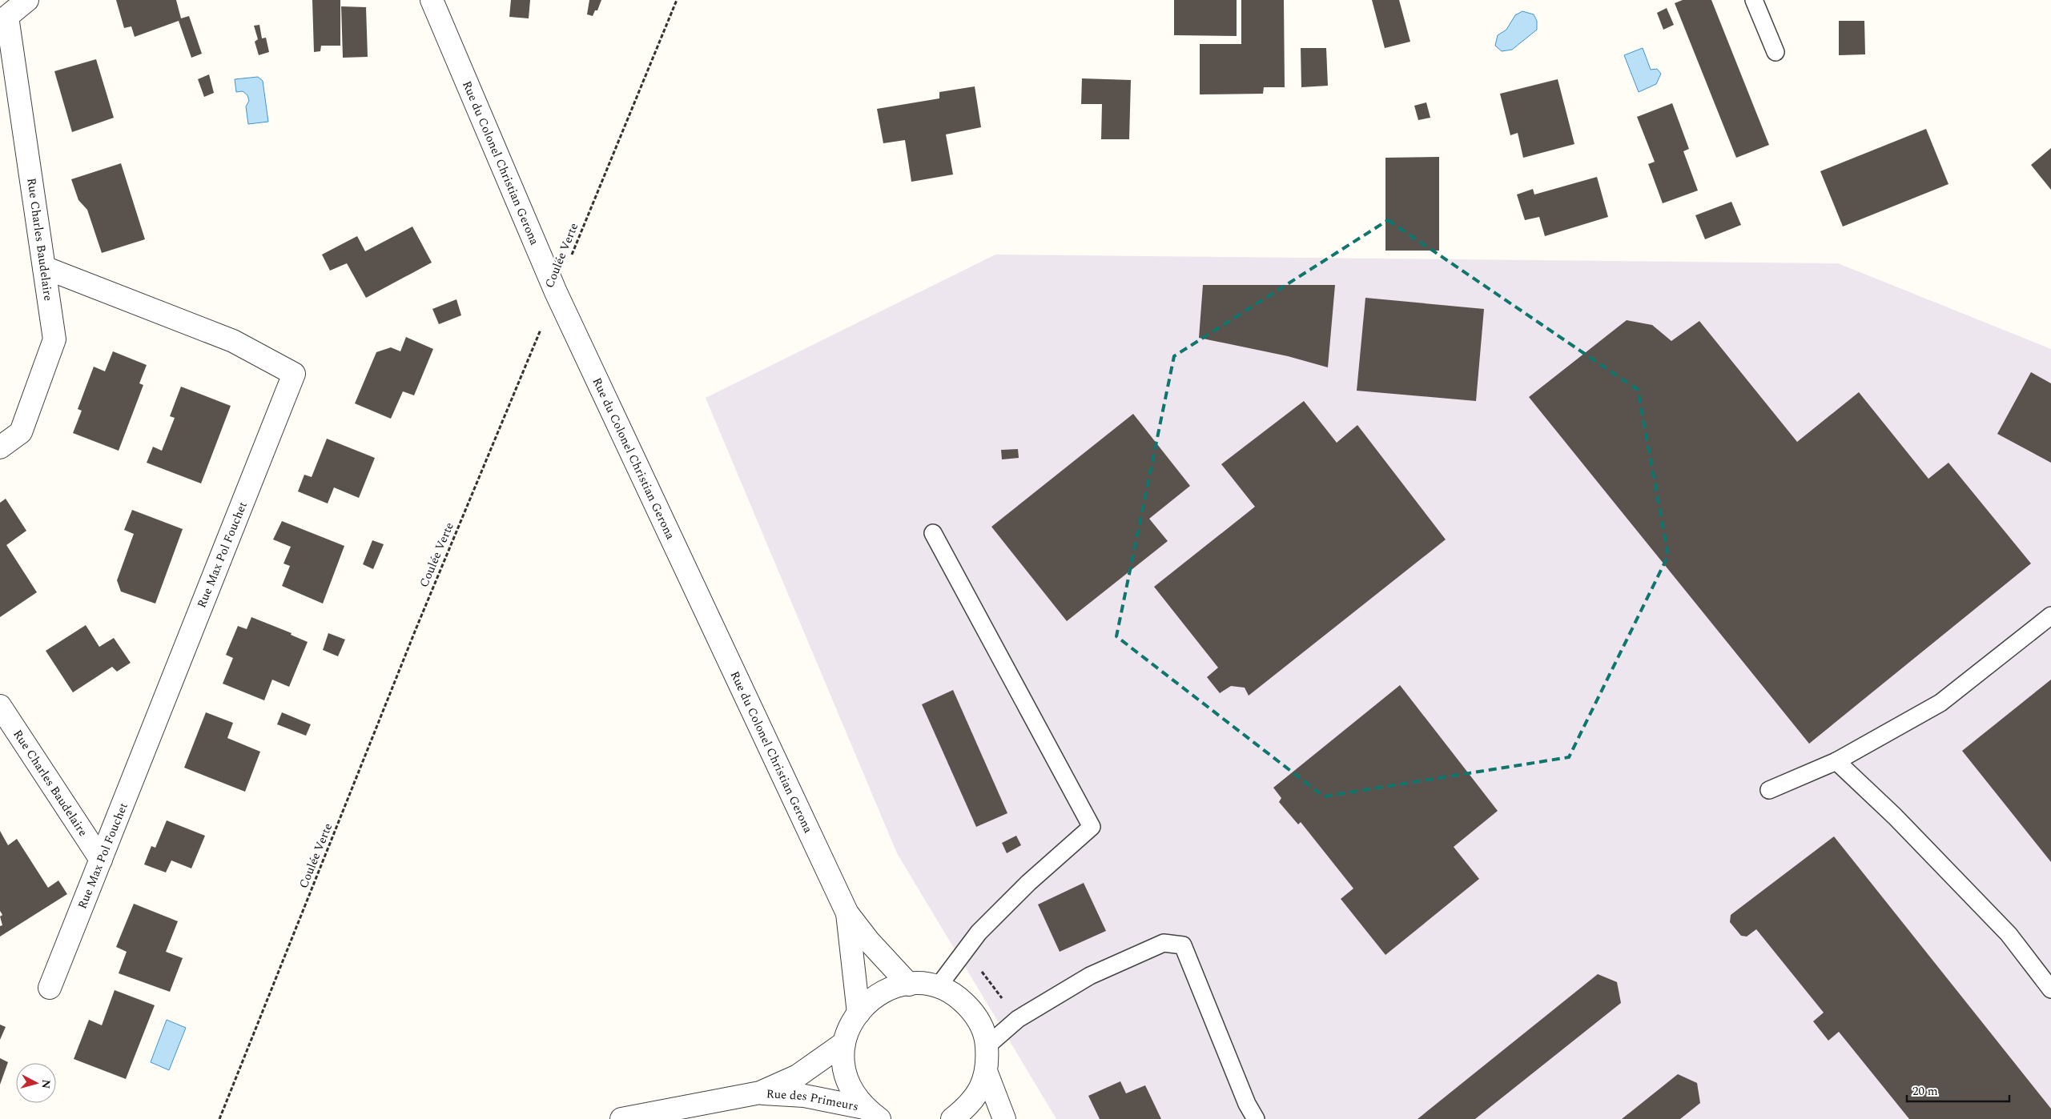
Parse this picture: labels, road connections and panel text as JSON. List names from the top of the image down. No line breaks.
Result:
{"streets":{"street":["Rue du Colonel Christian Gerona","Rue Charles Baudelaire","Rue Max Pol Fouchet","Rue des Primeurs"],"path":["Coulée Verte"]},"crossings":[["Rue du Colonel Christian Gerona","Coulée Verte"],["Rue Charles Baudelaire","Rue Max Pol Fouchet"]],"scale_bar":"20 m","north":"right"}
